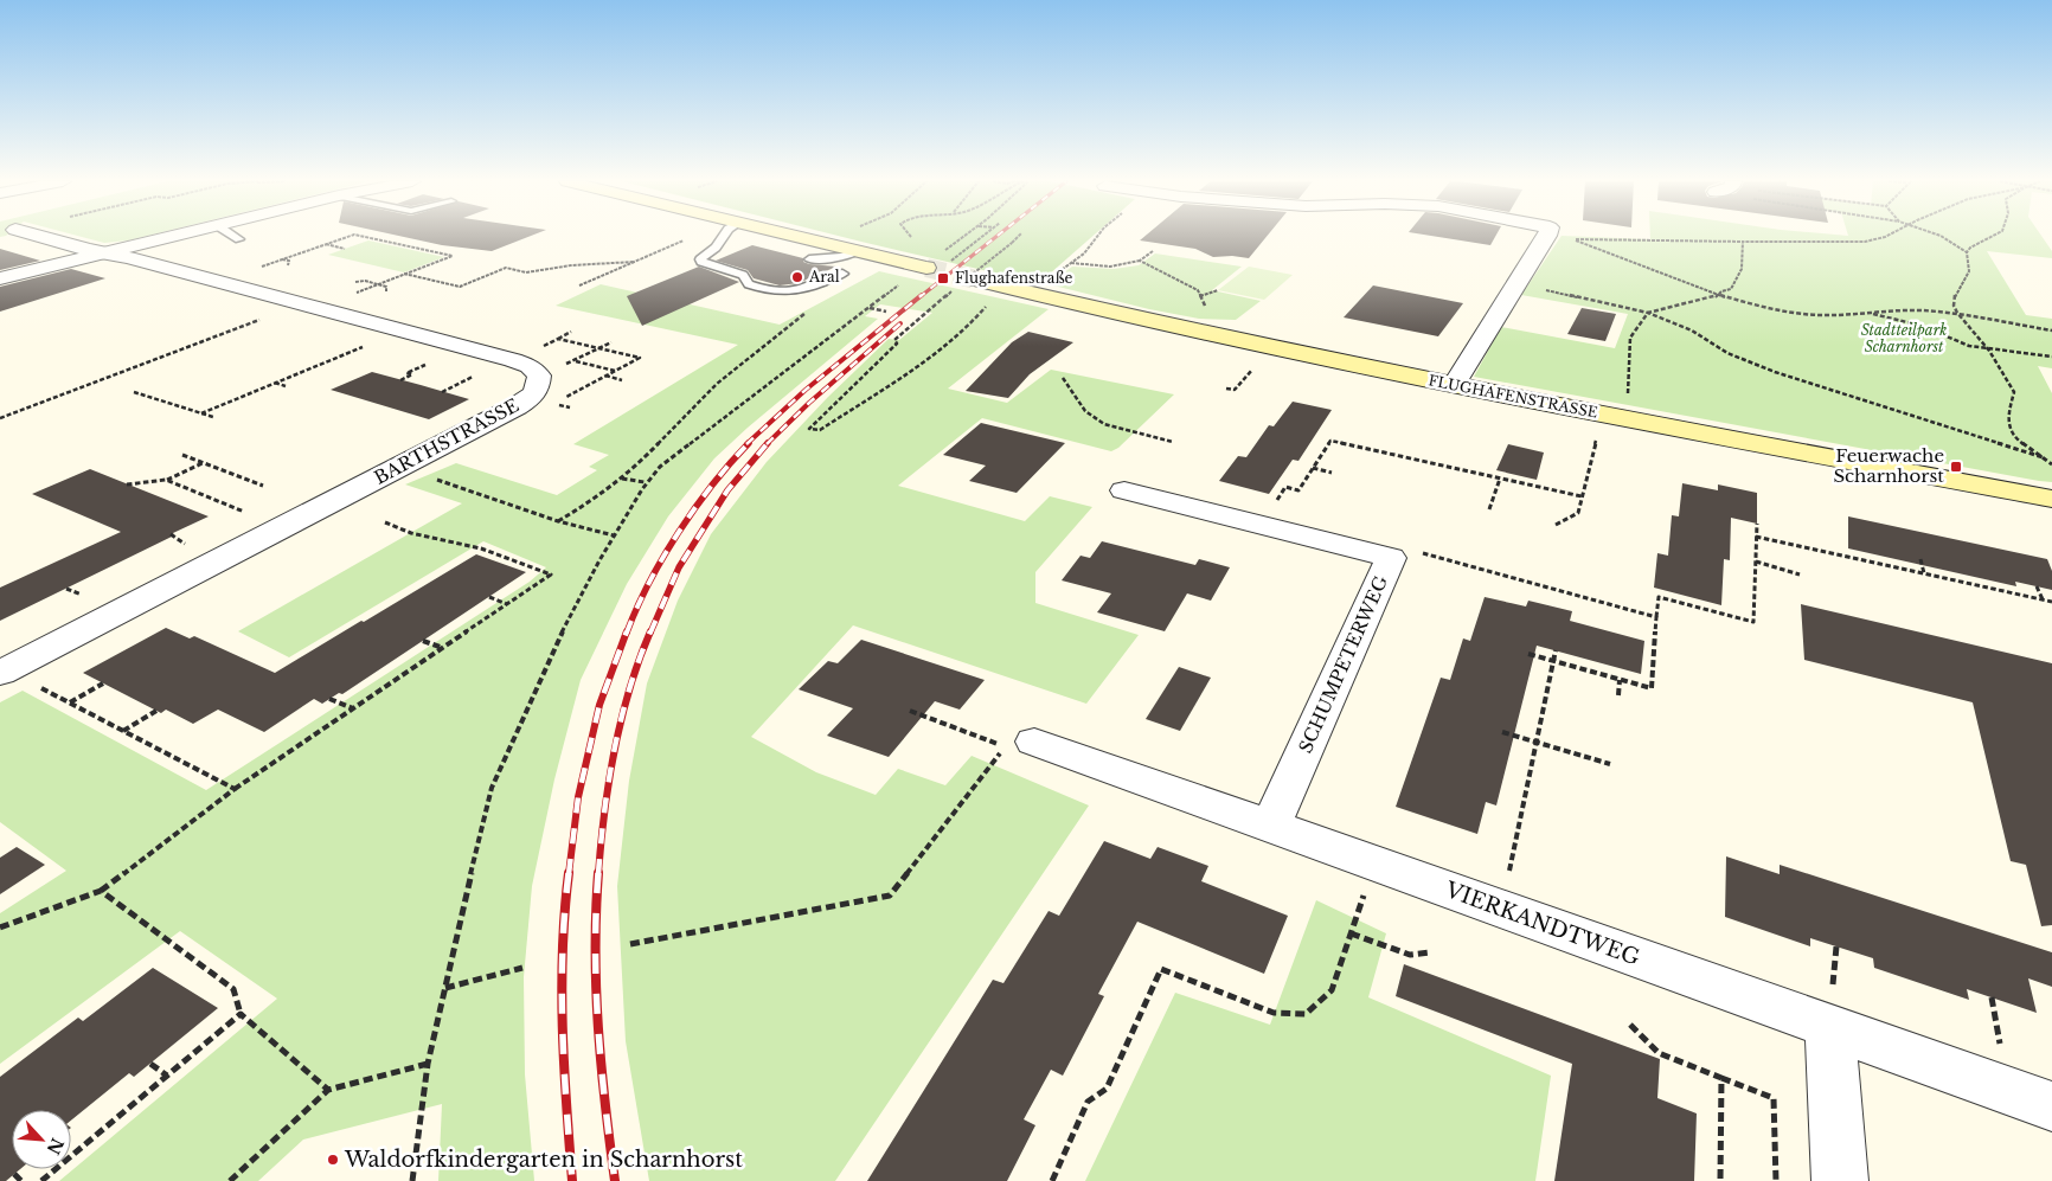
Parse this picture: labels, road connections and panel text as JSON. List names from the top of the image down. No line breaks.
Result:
{"streets":{"main road":["FLUGHAFENSTRASSE"],"street":["BARTHSTRASSE","SCHUMPETERWEG","VIERKANDTWEG"]},"crossings":[["SCHUMPETERWEG","VIERKANDTWEG"]],"parks":["Stadtteilpark Scharnhorst"],"places":{"other":["Aral","Waldorfkindergarten in Scharnhorst"],"transit":["Flughafenstraße","Feuerwache Scharnhorst"]},"north":"bottom right"}
